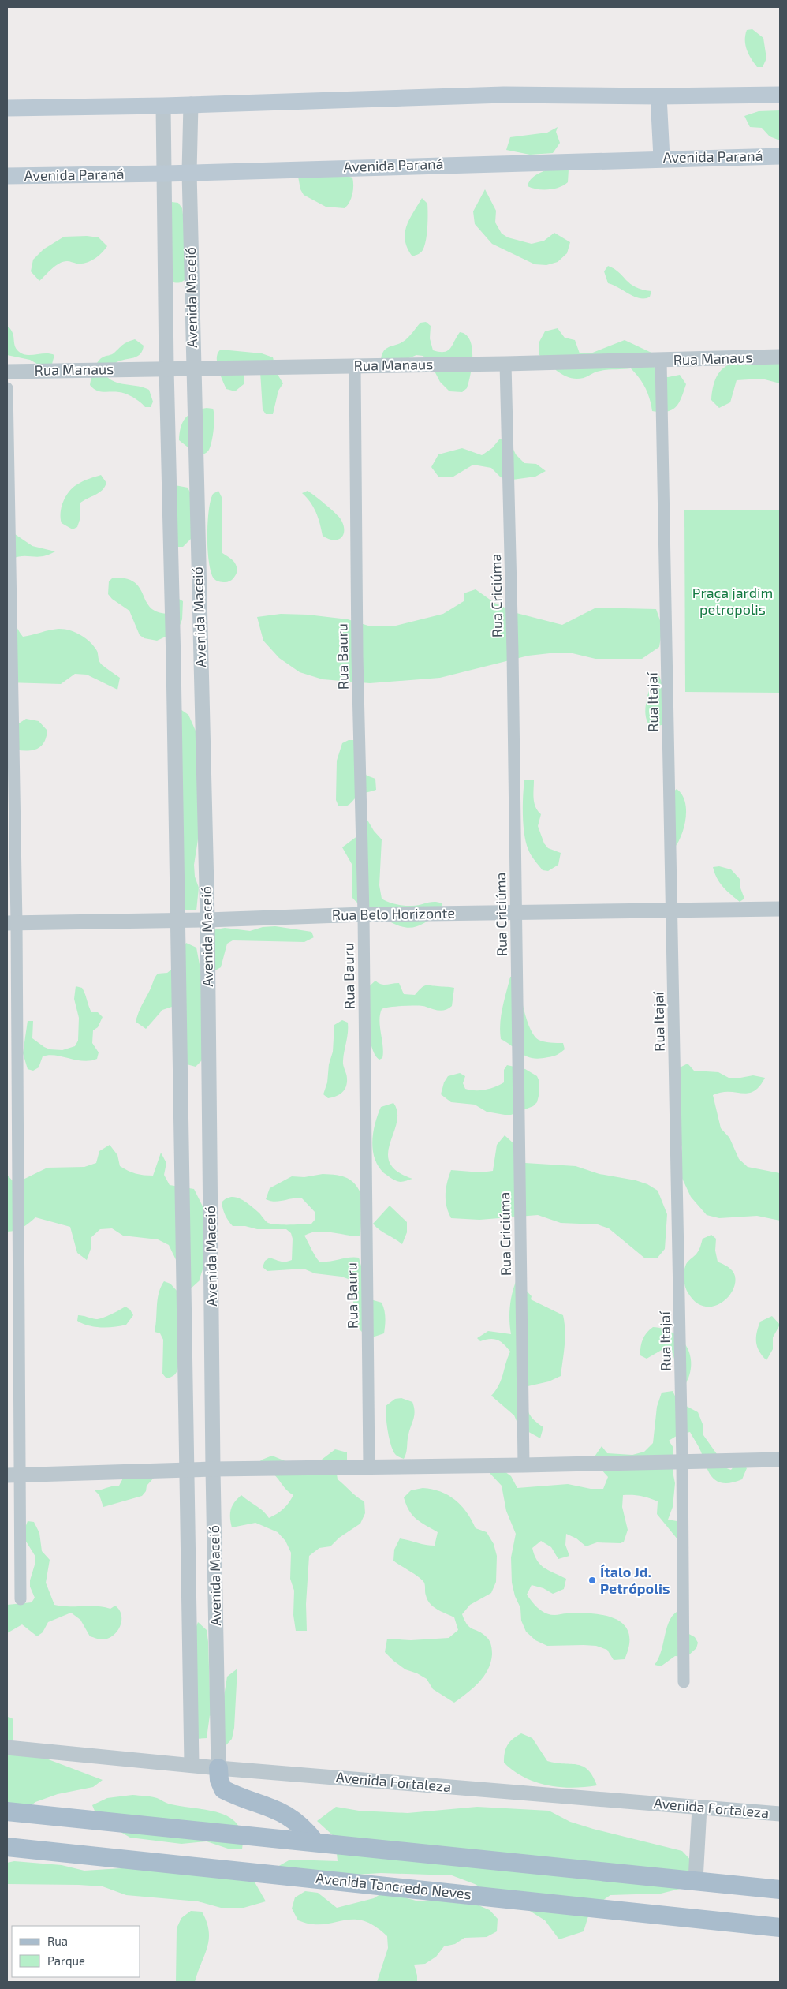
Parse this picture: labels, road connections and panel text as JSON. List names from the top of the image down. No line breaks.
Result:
{"streets":{"main road":["Avenida Paraná","Avenida Tancredo Neves"],"street":["Avenida Maceió","Rua Manaus","Rua Criciúma","Rua Bauru","Rua Itajaí","Rua Belo Horizonte","Avenida Fortaleza"]},"crossings":[["Avenida Paraná","Avenida Maceió"],["Avenida Maceió","Rua Manaus"],["Avenida Maceió","Rua Belo Horizonte"],["Avenida Maceió","Avenida Fortaleza"],["Rua Manaus","Rua Criciúma"],["Rua Manaus","Rua Bauru"],["Rua Manaus","Rua Itajaí"],["Rua Criciúma","Rua Belo Horizonte"],["Rua Bauru","Rua Belo Horizonte"],["Rua Itajaí","Rua Belo Horizonte"]],"parks":["Praça jardim petropolis"],"places":["Ítalo Jd. Petrópolis"],"legend":["Rua","Parque"]}
